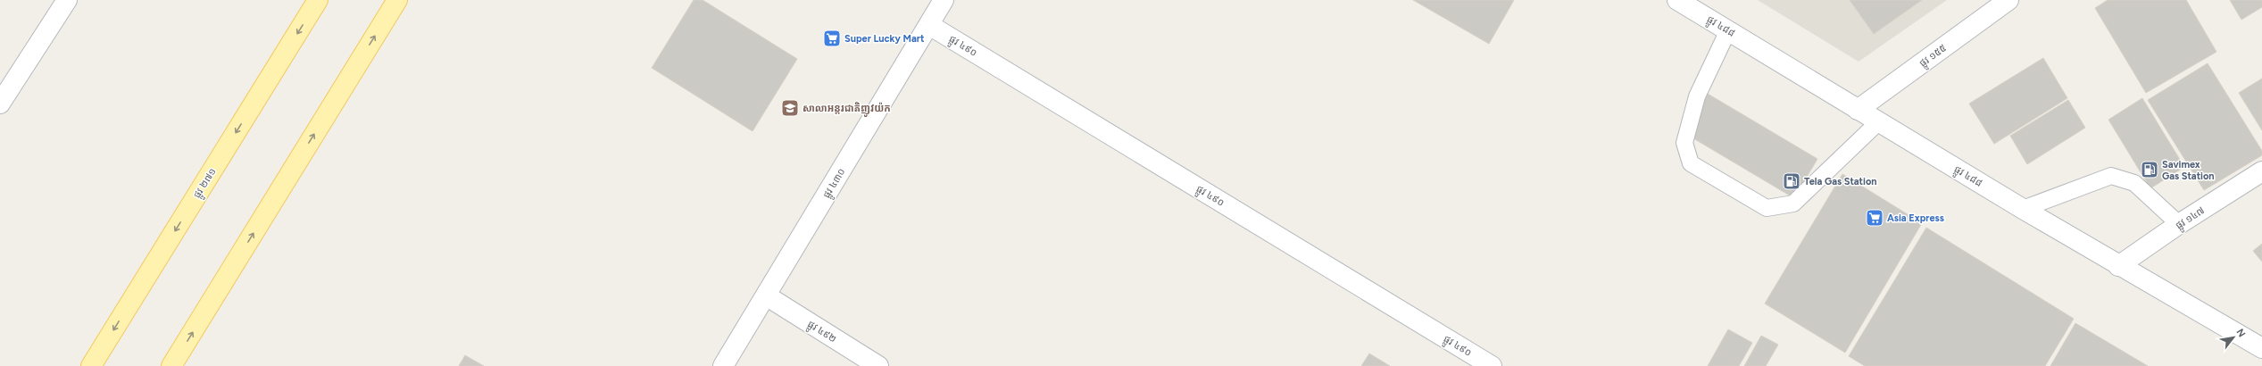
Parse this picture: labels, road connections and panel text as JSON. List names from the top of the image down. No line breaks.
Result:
{"streets":{"main road":["ផ្លូវ ២៧១"],"street":["ផ្លូវ ៤៨៨","ផ្លូវ ៤៩០","ផ្លូវ ១៥៥","ផ្លូវ ៤៣០","ផ្លូវ ១៤៧","ផ្លូវ ៤៩២"]},"crossings":[["ផ្លូវ ៤៨៨","ផ្លូវ ១៥៥"],["ផ្លូវ ៤៨៨","ផ្លូវ ១៤៧"],["ផ្លូវ ៤៩០","ផ្លូវ ៤៣០"],["ផ្លូវ ៤៣០","ផ្លូវ ៤៩២"]],"places":{"supermarket":["Super Lucky Mart","Asia Express"],"school or university":["សាលាអន្តរជាតិញូវយ៉ក"],"fuel station":["Savimex Gas Station","Tela Gas Station"]},"north":"top right"}
